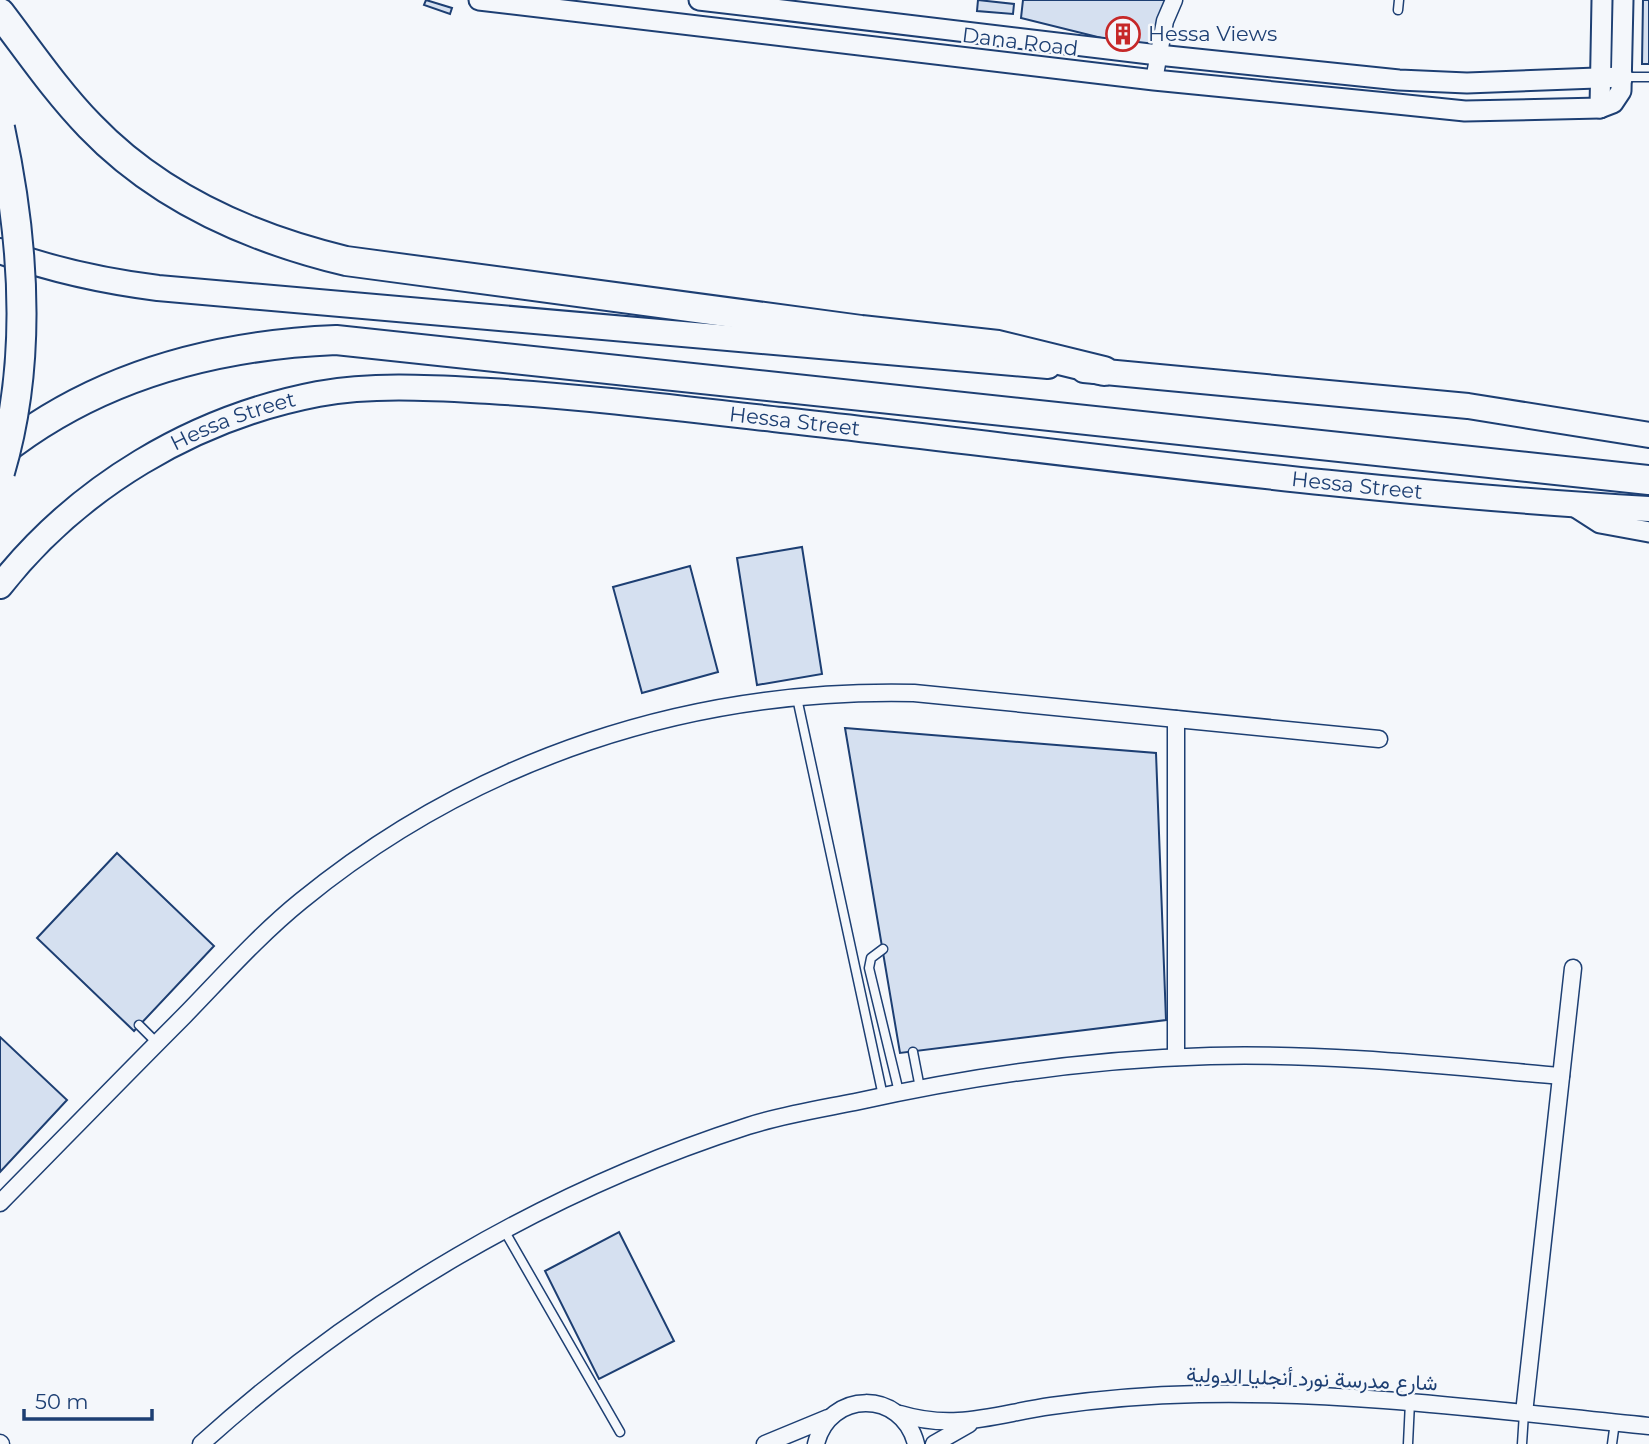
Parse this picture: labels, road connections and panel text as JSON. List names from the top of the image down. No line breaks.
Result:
{"streets":{"main road":["Hessa Street"],"street":["Dana Road","شارع مدرسة نورد أنجليا الدولية"]},"places":{"building":["Hessa Views"]},"scale_bar":"50 m"}
